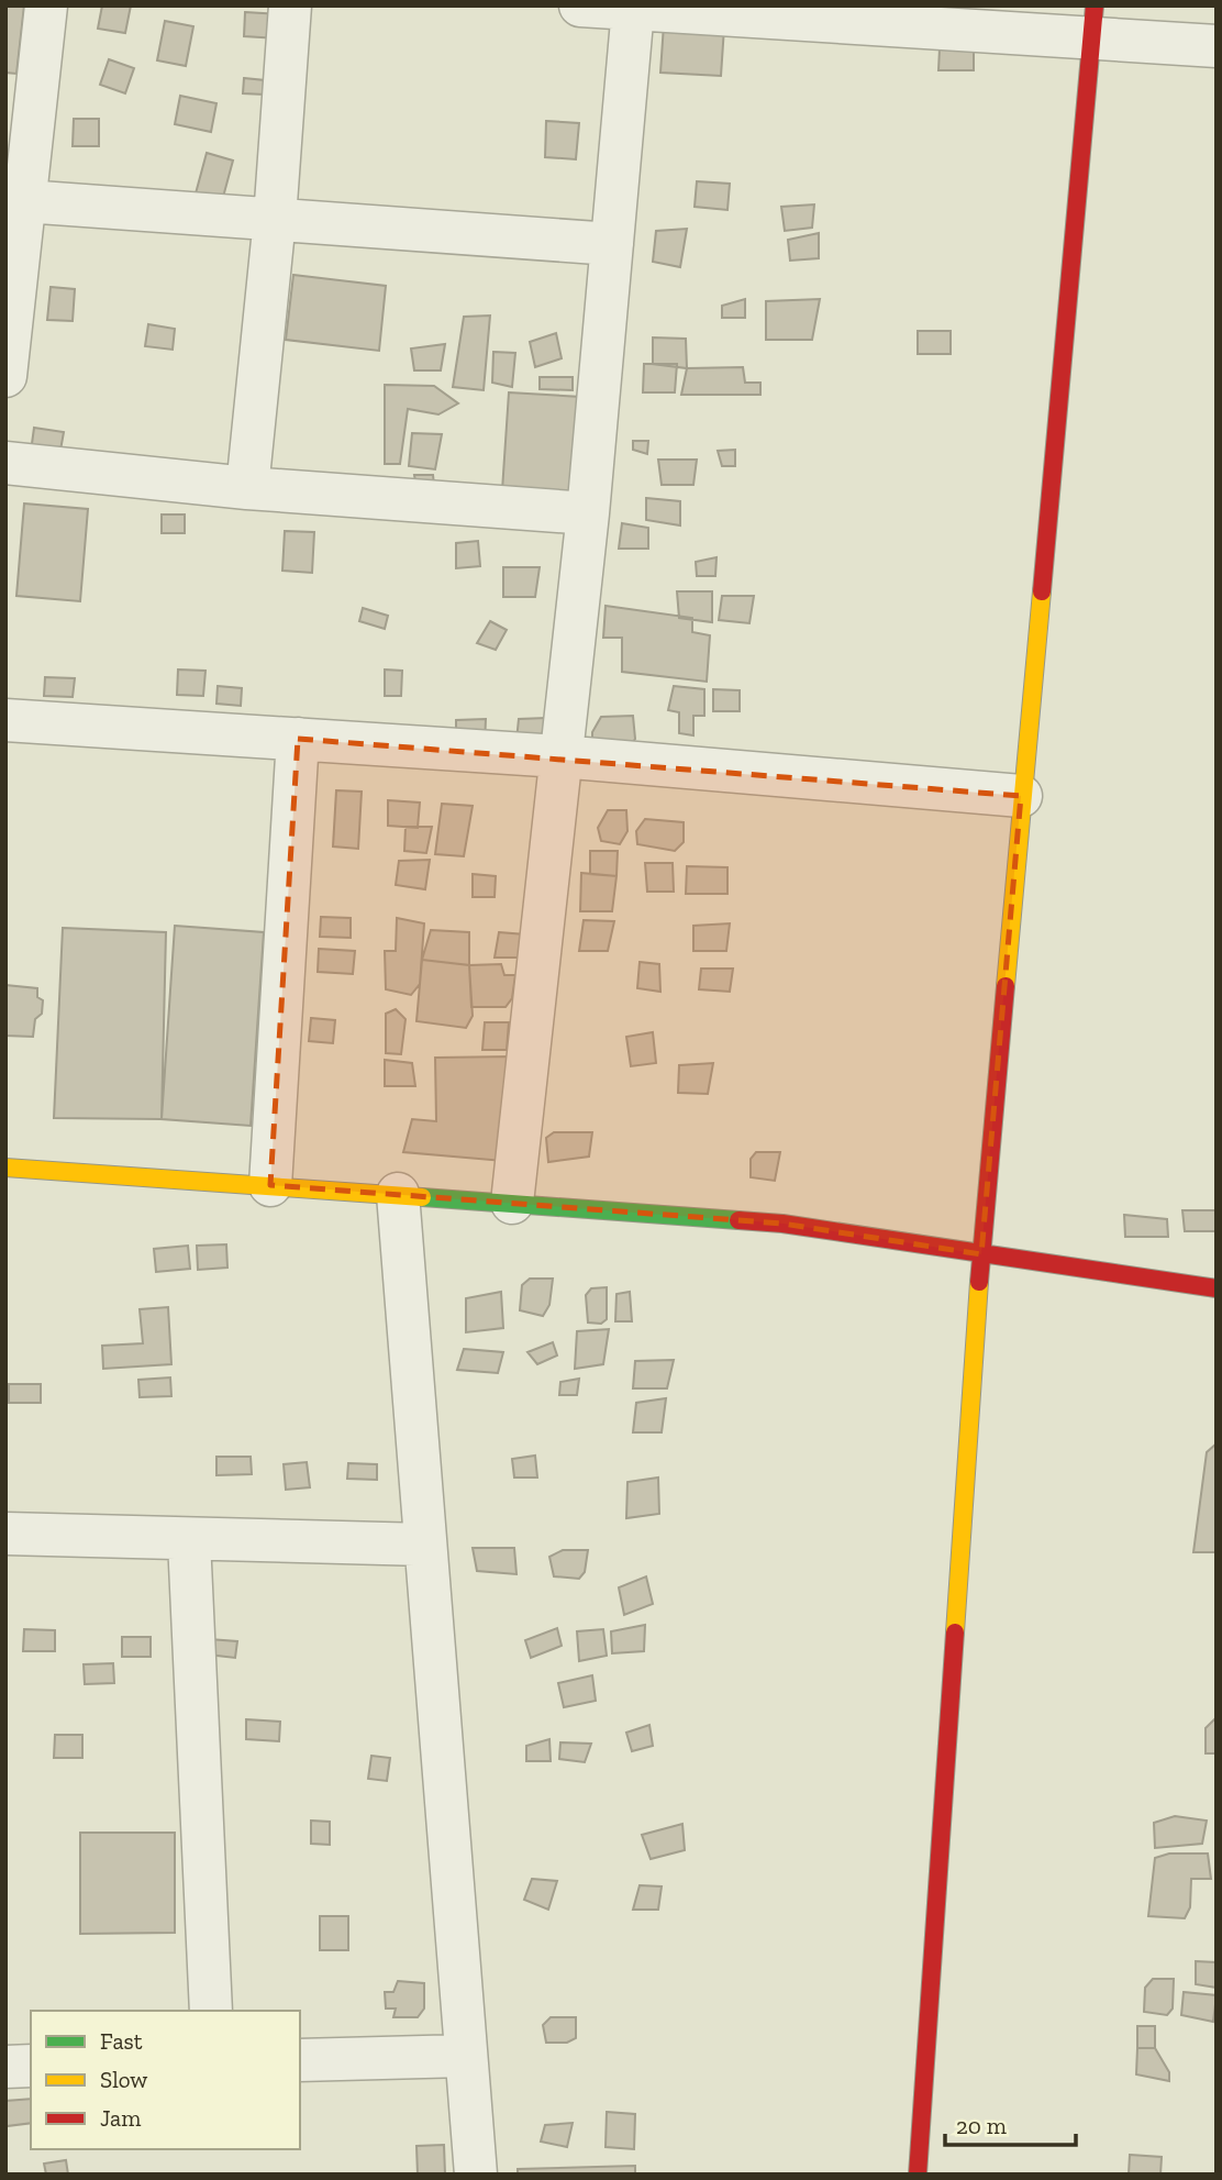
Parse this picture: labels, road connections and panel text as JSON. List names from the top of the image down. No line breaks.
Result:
{"legend":["Fast","Slow","Jam"],"scale_bar":"20 m"}
